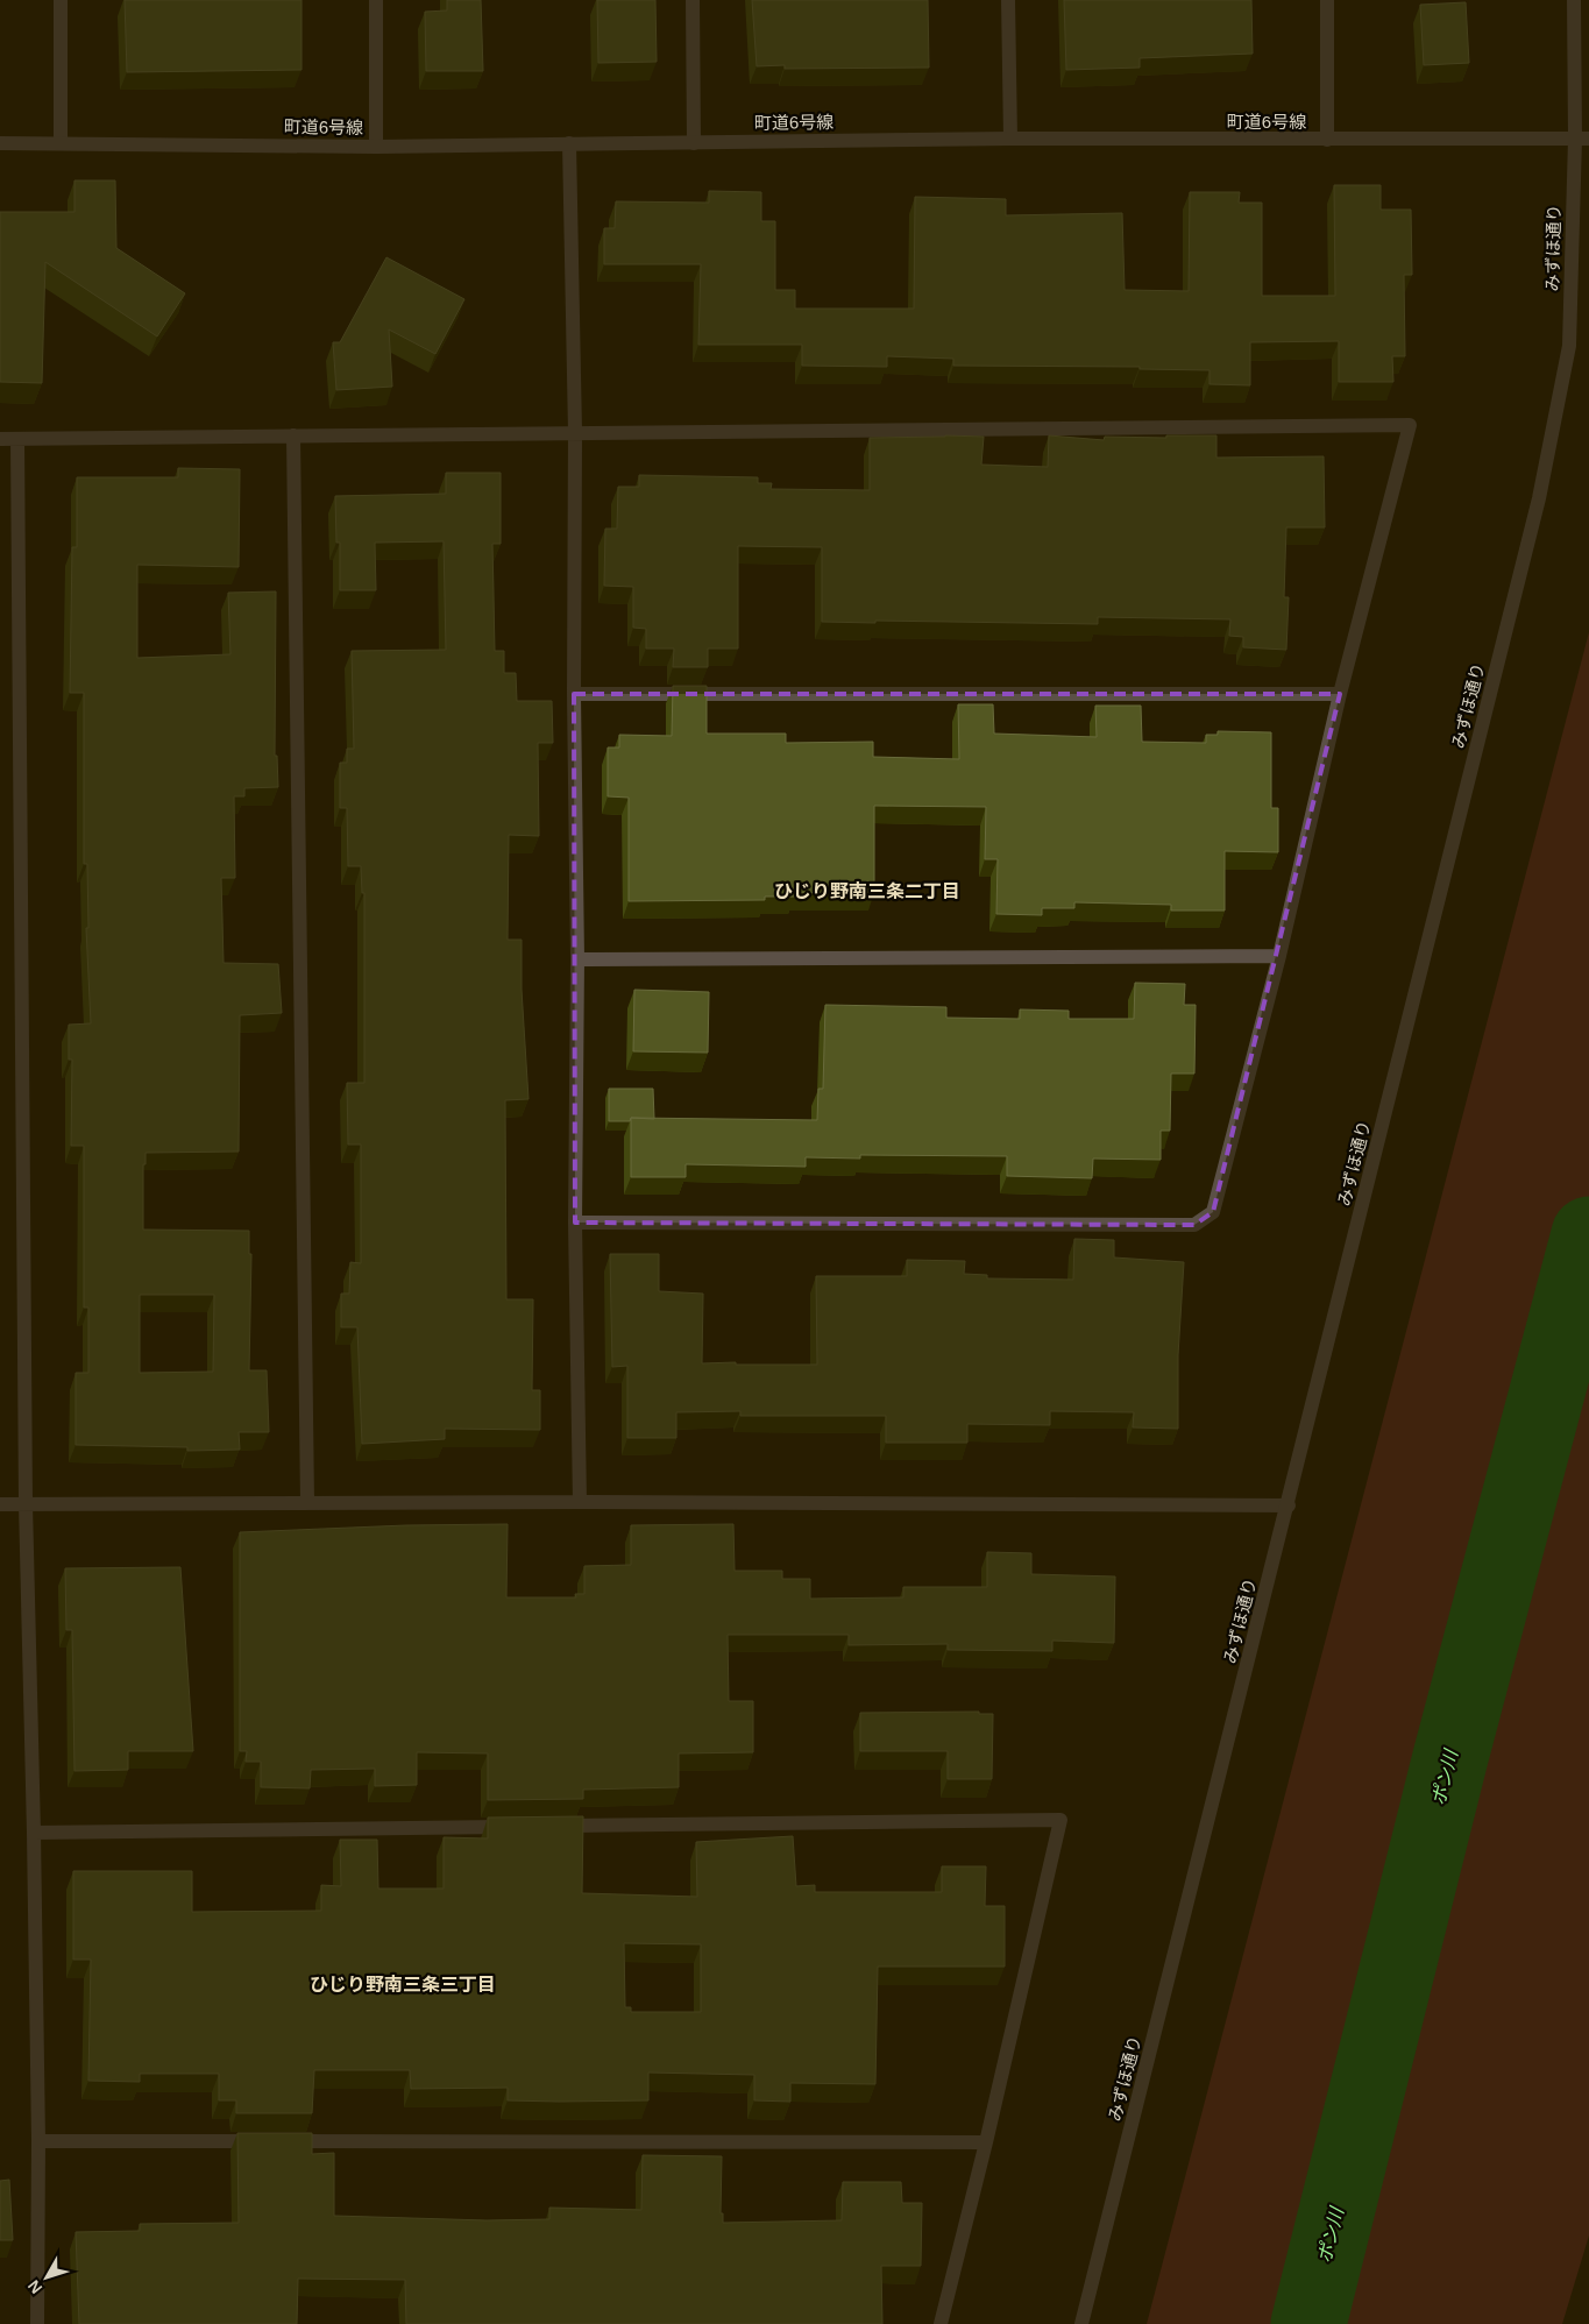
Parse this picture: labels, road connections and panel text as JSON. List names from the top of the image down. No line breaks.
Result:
{"streets":{"street":["町道6号線","みずほ通り"]},"crossings":[["町道6号線","みずほ通り"]],"districts":["ひじり野南三条二丁目","ひじり野南三条三丁目"],"water":["ポン川"],"north":"bottom left"}
